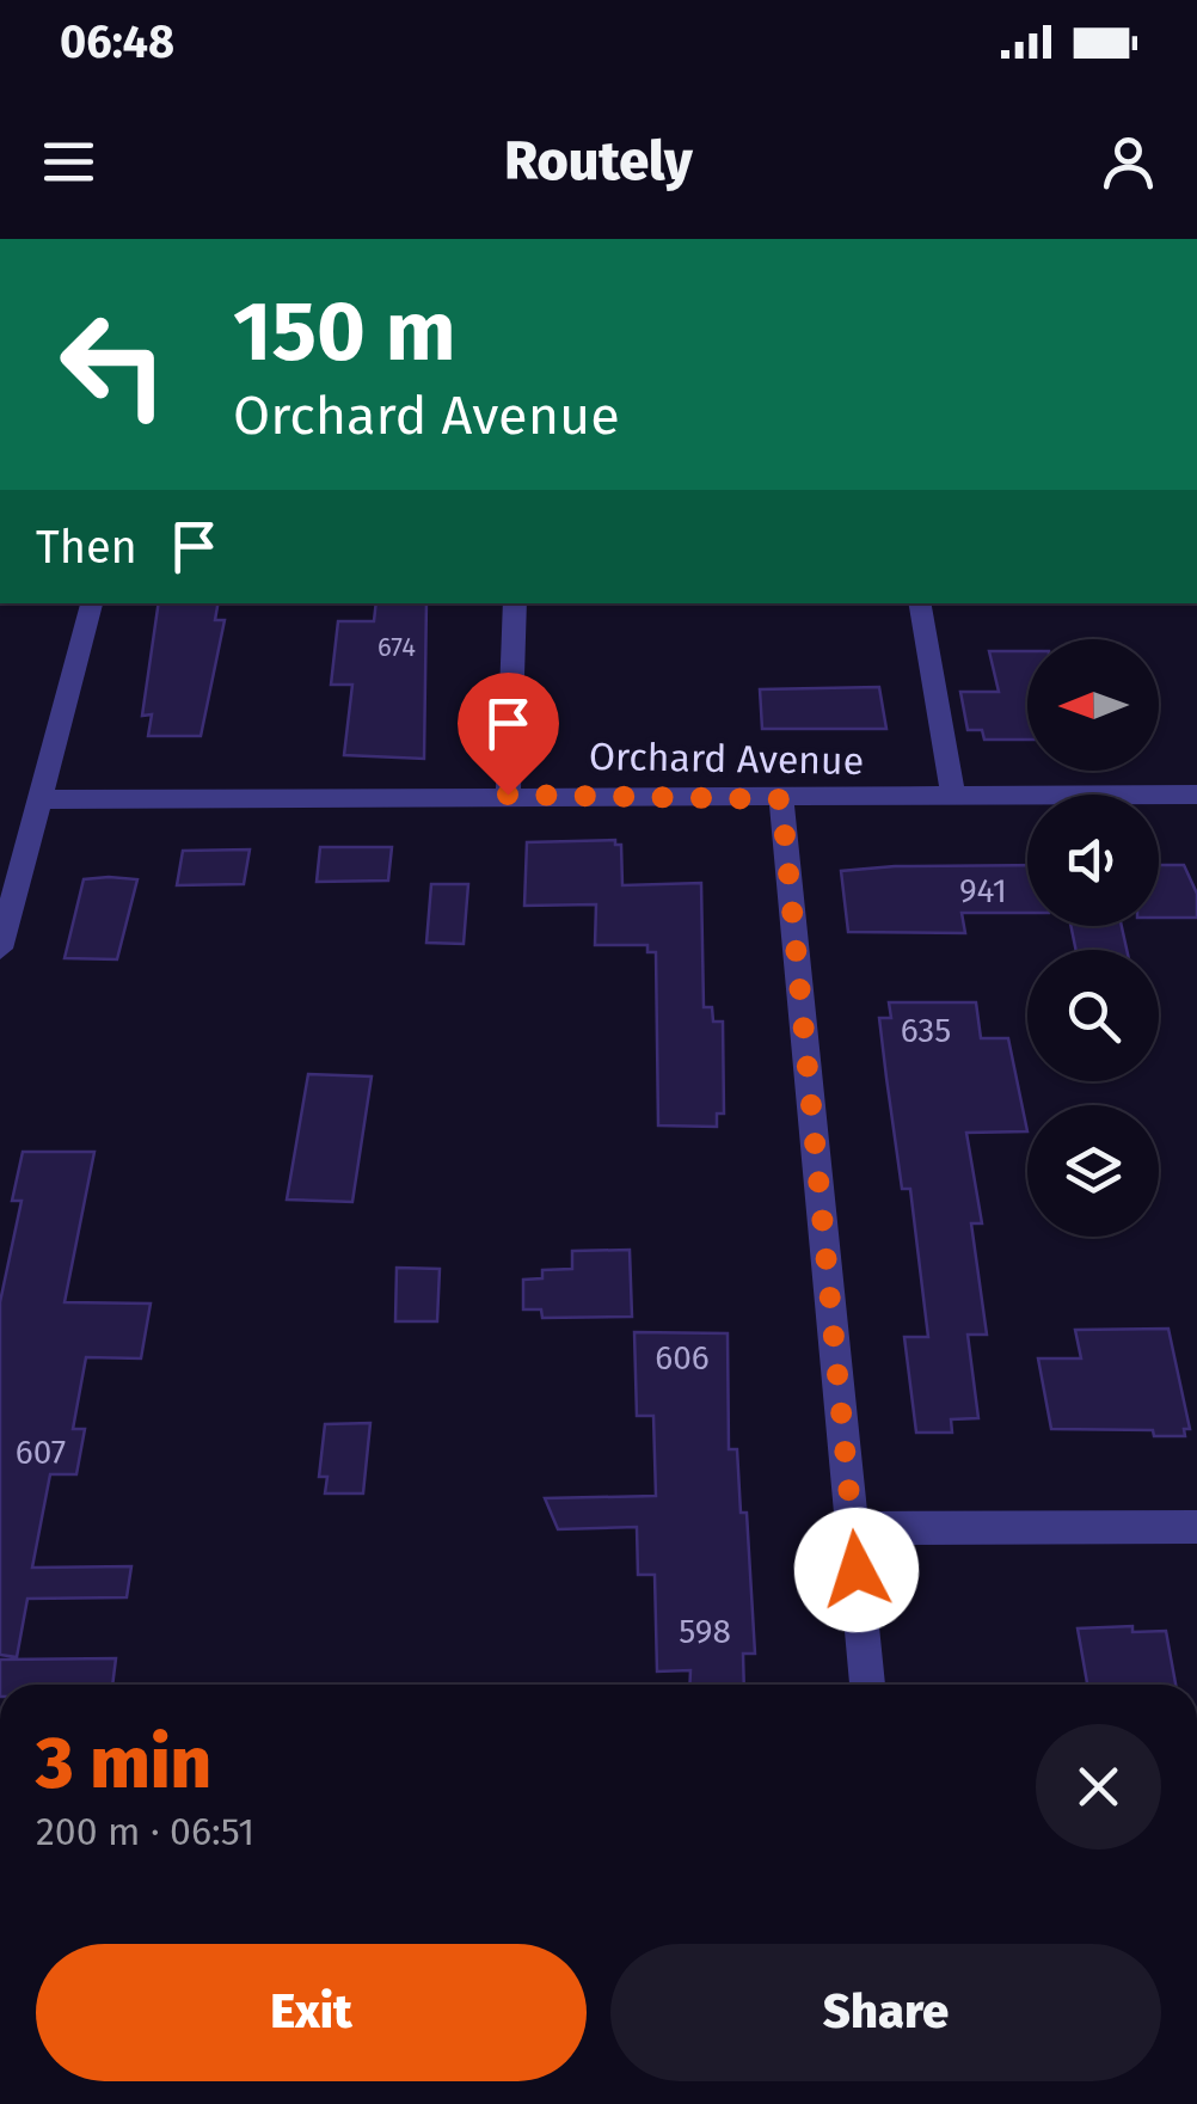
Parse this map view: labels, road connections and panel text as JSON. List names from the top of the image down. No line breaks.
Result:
{"streets":{"street":["Orchard Avenue"]},"house_numbers":["674","941","635","606","607","598"],"north":"left","page":{"status":"06:48","header":"Routely","turn":["150 m","Orchard Avenue"],"then":"Then","heading":["3 min","200 m · 06:51"],"buttons":["Exit","Share"]}}
